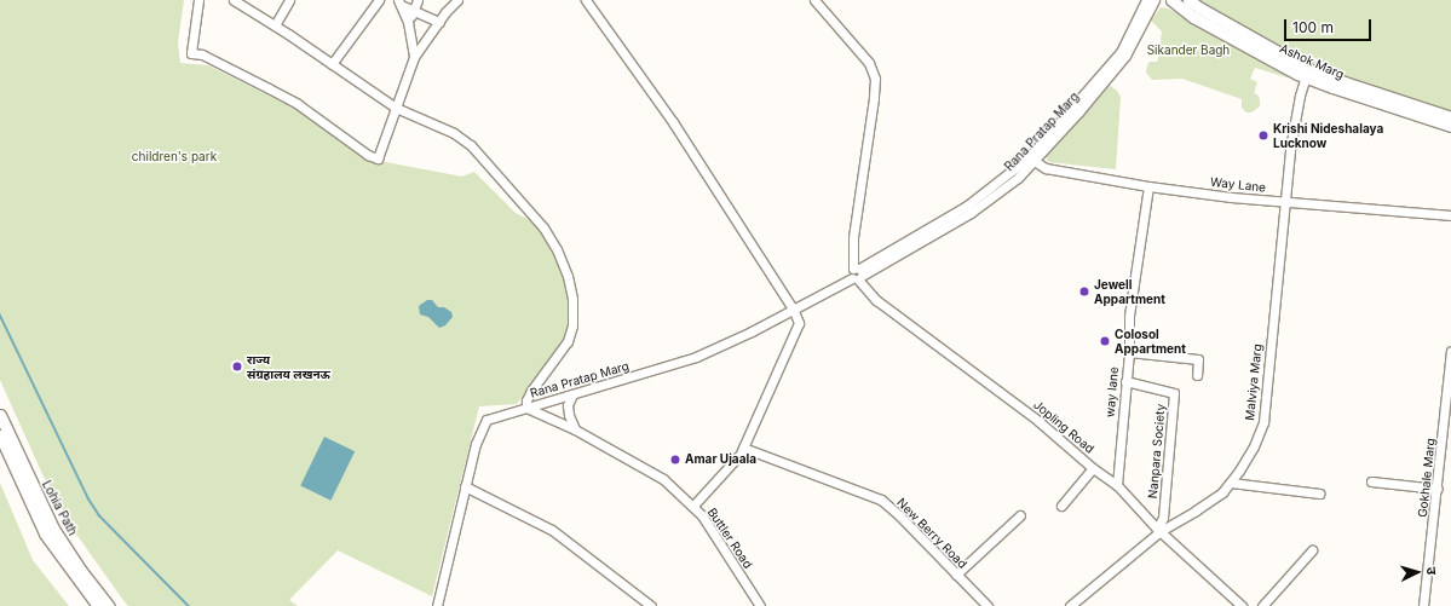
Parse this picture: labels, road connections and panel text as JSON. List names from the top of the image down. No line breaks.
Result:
{"streets":{"main road":["Ashok Marg","Lohia Path"],"street":["Rana Pratap Marg","Way Lane","Malviya Marg","way lane","Jopling Road","Nanpara Society","Gokhale Marg","New Berry Road","Buttler Road"]},"crossings":[["Ashok Marg","Malviya Marg"],["Rana Pratap Marg","Way Lane"],["Rana Pratap Marg","Jopling Road"],["Rana Pratap Marg","Buttler Road"],["Way Lane","Malviya Marg"],["Way Lane","way lane"],["Malviya Marg","Jopling Road"],["Malviya Marg","Nanpara Society"],["way lane","Jopling Road"],["way lane","Nanpara Society"],["Jopling Road","Nanpara Society"]],"parks":["Sikander Bagh","children's park"],"places":["Krishi Nideshalaya Lucknow","Jewell Appartment","Colosol Appartment","राज्य संग्रहालय लखनऊ","Amar Ujaala"],"scale_bar":"100 m","north":"right"}
